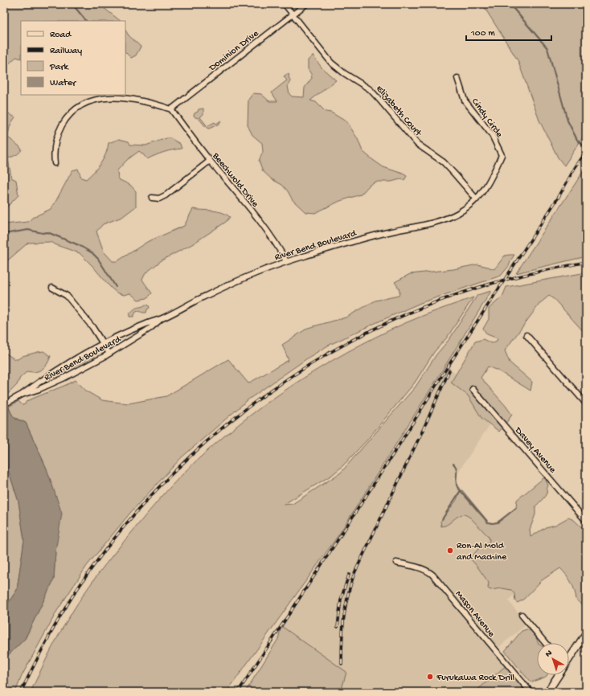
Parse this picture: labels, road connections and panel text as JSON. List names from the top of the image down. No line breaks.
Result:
{"streets":{"street":["Dominion Drive","Elizabeth Court","Cindy Circle","Beechwold Drive","River Bend Boulevard","Davey Avenue","Mason Avenue"]},"crossings":[["Dominion Drive","Elizabeth Court"],["Dominion Drive","Beechwold Drive"],["Elizabeth Court","Cindy Circle"],["Elizabeth Court","River Bend Boulevard"],["Cindy Circle","River Bend Boulevard"],["Beechwold Drive","River Bend Boulevard"]],"places":["Ron-Al Mold and Machine","Furukawa Rock Drill"],"legend":["Road","Railway","Park","Water"],"scale_bar":"100 m","north":"top left"}
